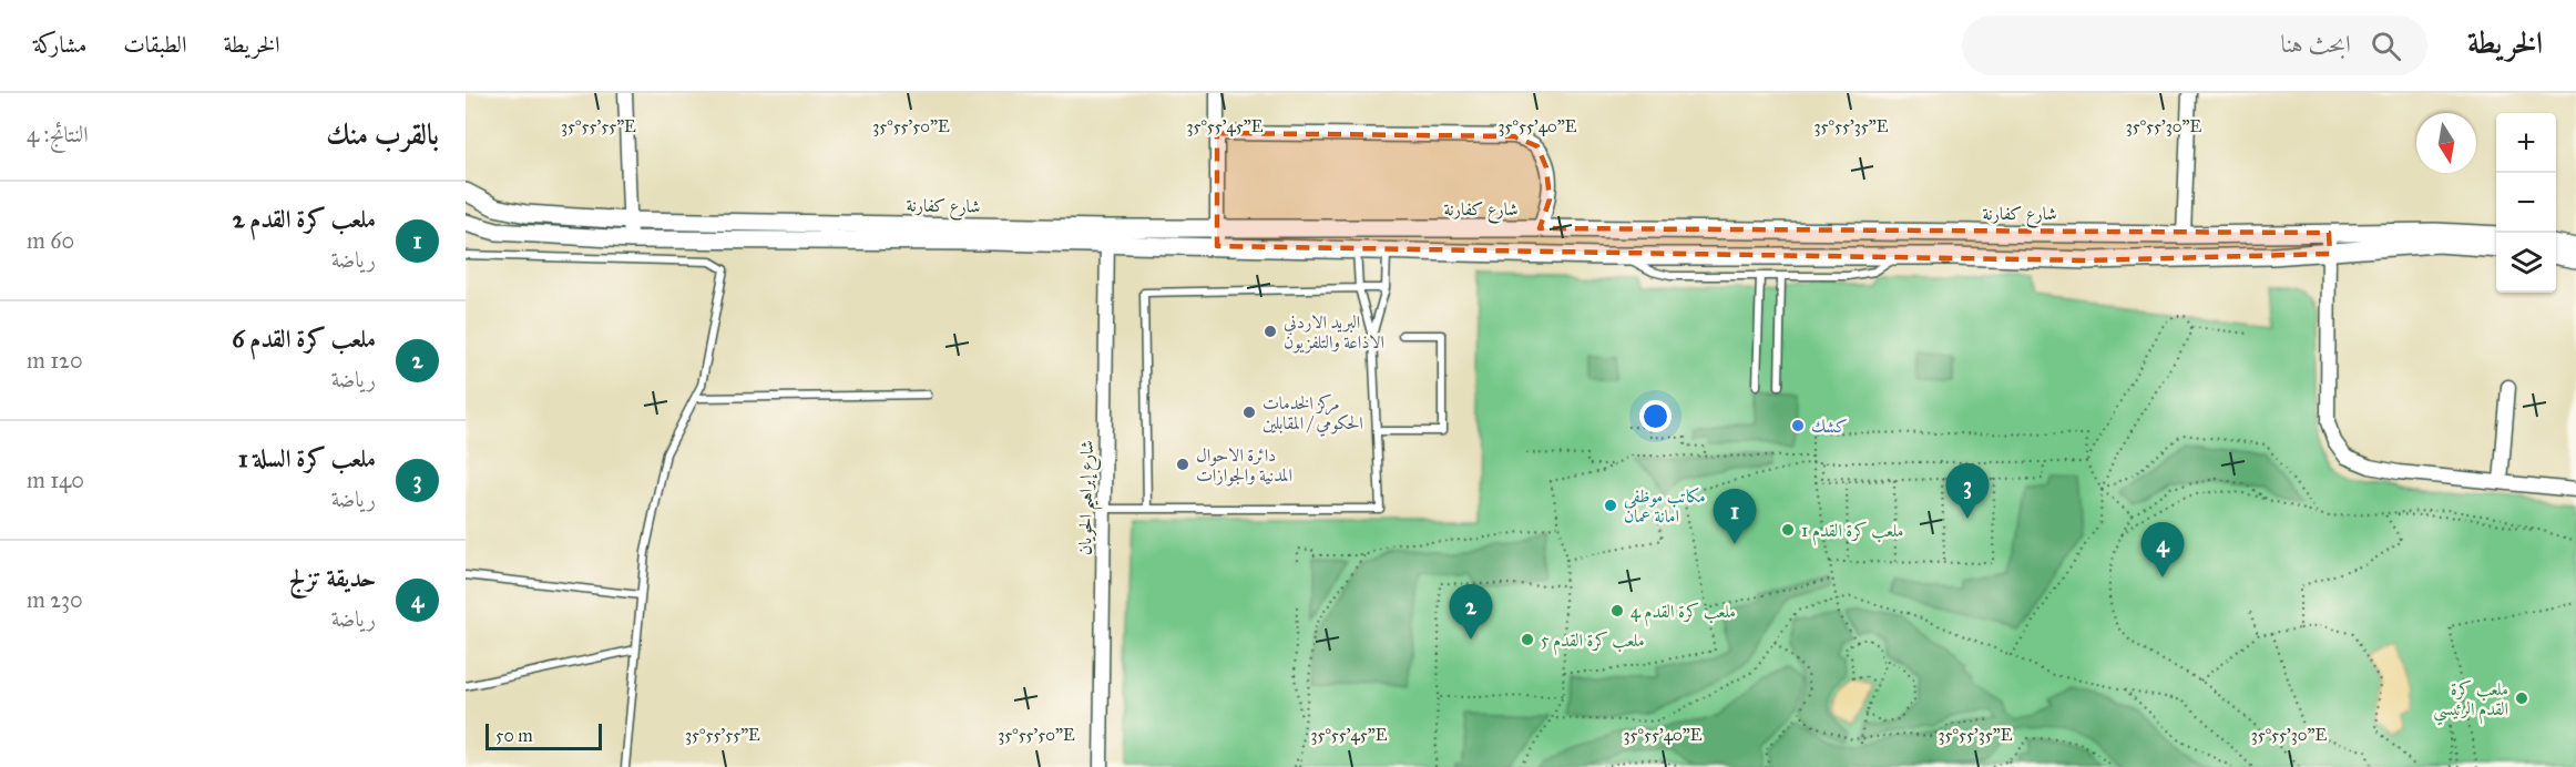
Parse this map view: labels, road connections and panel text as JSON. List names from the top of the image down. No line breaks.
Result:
{"streets":{"street":["شارع كفارنة","شارع إبراهيم الحويان"]},"crossings":[["شارع كفارنة","شارع إبراهيم الحويان"]],"places":["البريد الاردني الاذاعة والتلفزيون","مركز الخدمات الحكومي / المقابلين","كشك","دائرة الاحوال المدنية والجوازات","مكاتب موظفي امانة عمان","ملعب كرة القدم 1","ملعب كرة القدم 4","ملعب كرة القدم 5","ملعب كرة القدم الرئيسي"],"scale_bar":"50 m","north":"bottom","page":{"header":"الخريطة","search":"ابحث هنا","nav":["الخريطة","الطبقات","مشاركة"],"heading":["بالقرب منك","النتائج: 4"],"map_buttons":["+","−"],"list":[{"mark":"1","name":"ملعب كرة القدم 2","note":"رياضة","value":"60 m"},{"mark":"2","name":"ملعب كرة القدم 6","note":"رياضة","value":"120 m"},{"mark":"3","name":"ملعب كرة السلة 1","note":"رياضة","value":"140 m"},{"mark":"4","name":"حديقة تزلج","note":"رياضة","value":"230 m"}],"pins":["3","1","4","2"],"scale":"50 m"},"coordinates":["35°55'55\"E","35°55'50\"E","35°55'45\"E","35°55'40\"E","35°55'35\"E","35°55'30\"E"]}
